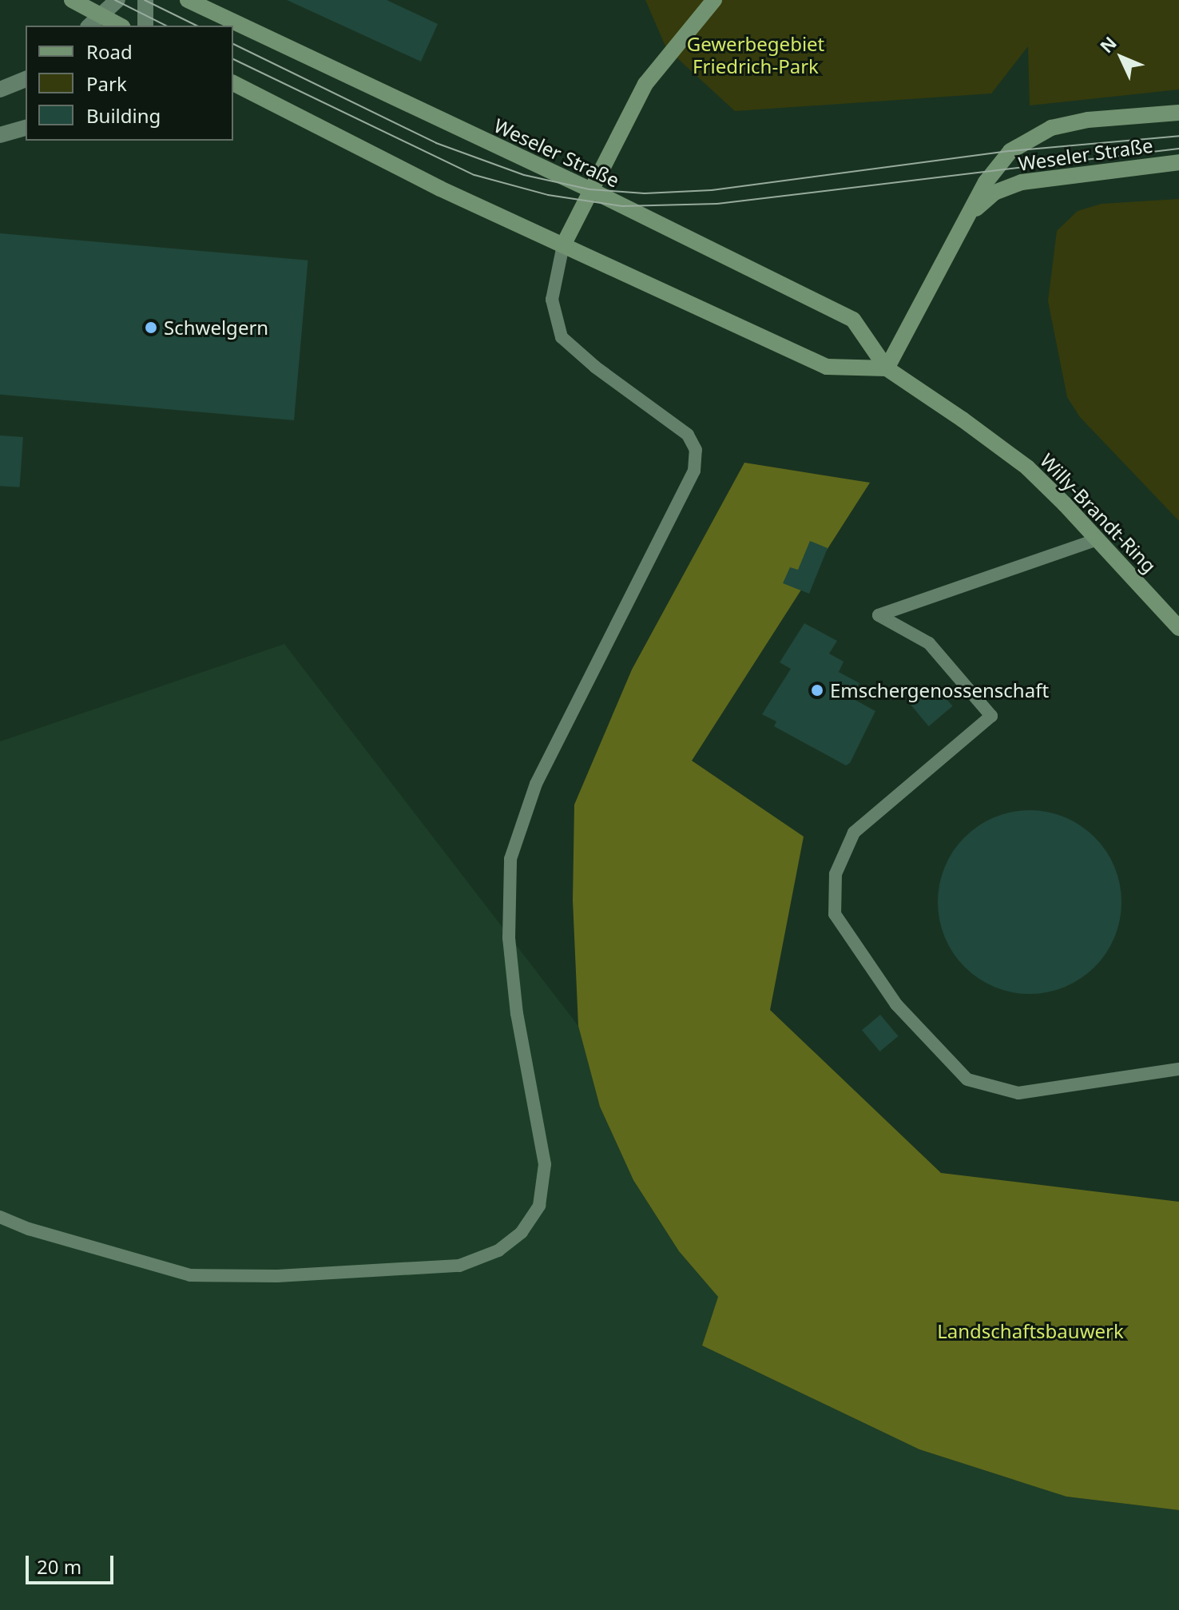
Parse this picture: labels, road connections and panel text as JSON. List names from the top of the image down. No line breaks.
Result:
{"streets":{"main road":["Weseler Straße","Willy-Brandt-Ring"]},"crossings":[["Weseler Straße","Willy-Brandt-Ring"]],"parks":["Gewerbegebiet Friedrich-Park","Landschaftsbauwerk"],"places":["Schwelgern","Emschergenossenschaft"],"legend":["Road","Park","Building"],"scale_bar":"20 m","north":"top left"}
